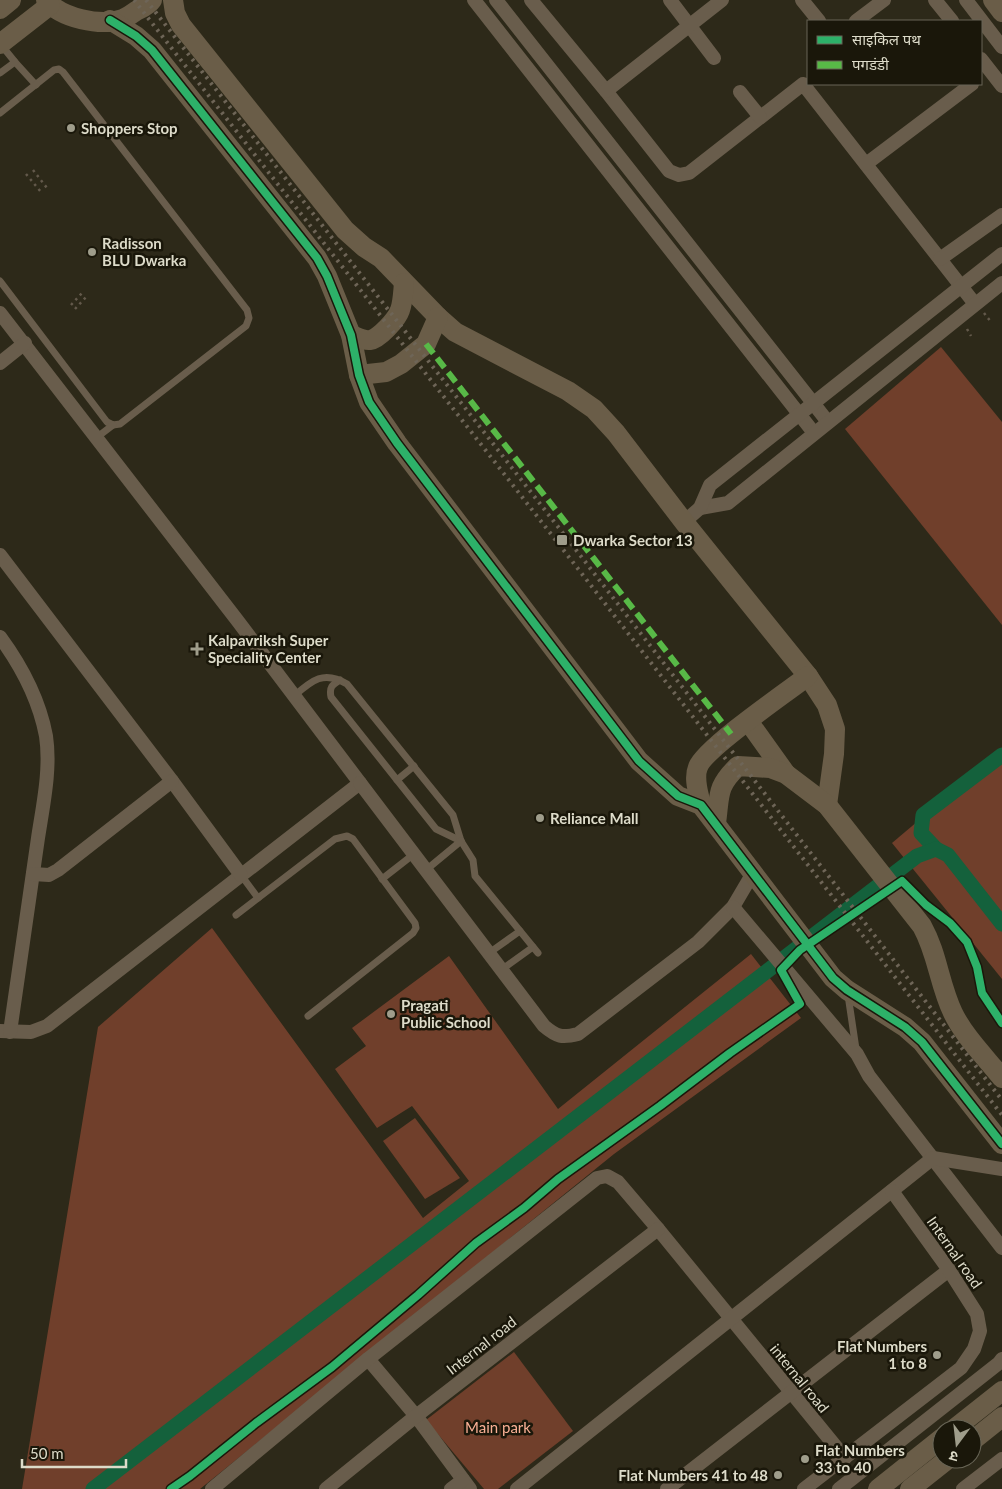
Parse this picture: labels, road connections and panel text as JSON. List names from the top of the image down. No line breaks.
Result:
{"streets":{"street":["Internal road","internal road"]},"crossings":[["Internal road","internal road"]],"parks":["Main park"],"places":{"other":["Shoppers Stop","Radisson BLU Dwarka","Reliance Mall","Pragati Public School","Flat Numbers 1 to 8","Flat Numbers 33 to 40","Flat Numbers 41 to 48"],"transit":["Dwarka Sector 13"],"health":["Kalpavriksh Super Speciality Center"]},"legend":["साइकिल पथ","पगडंडी"],"scale_bar":"50 m","north":"bottom"}
